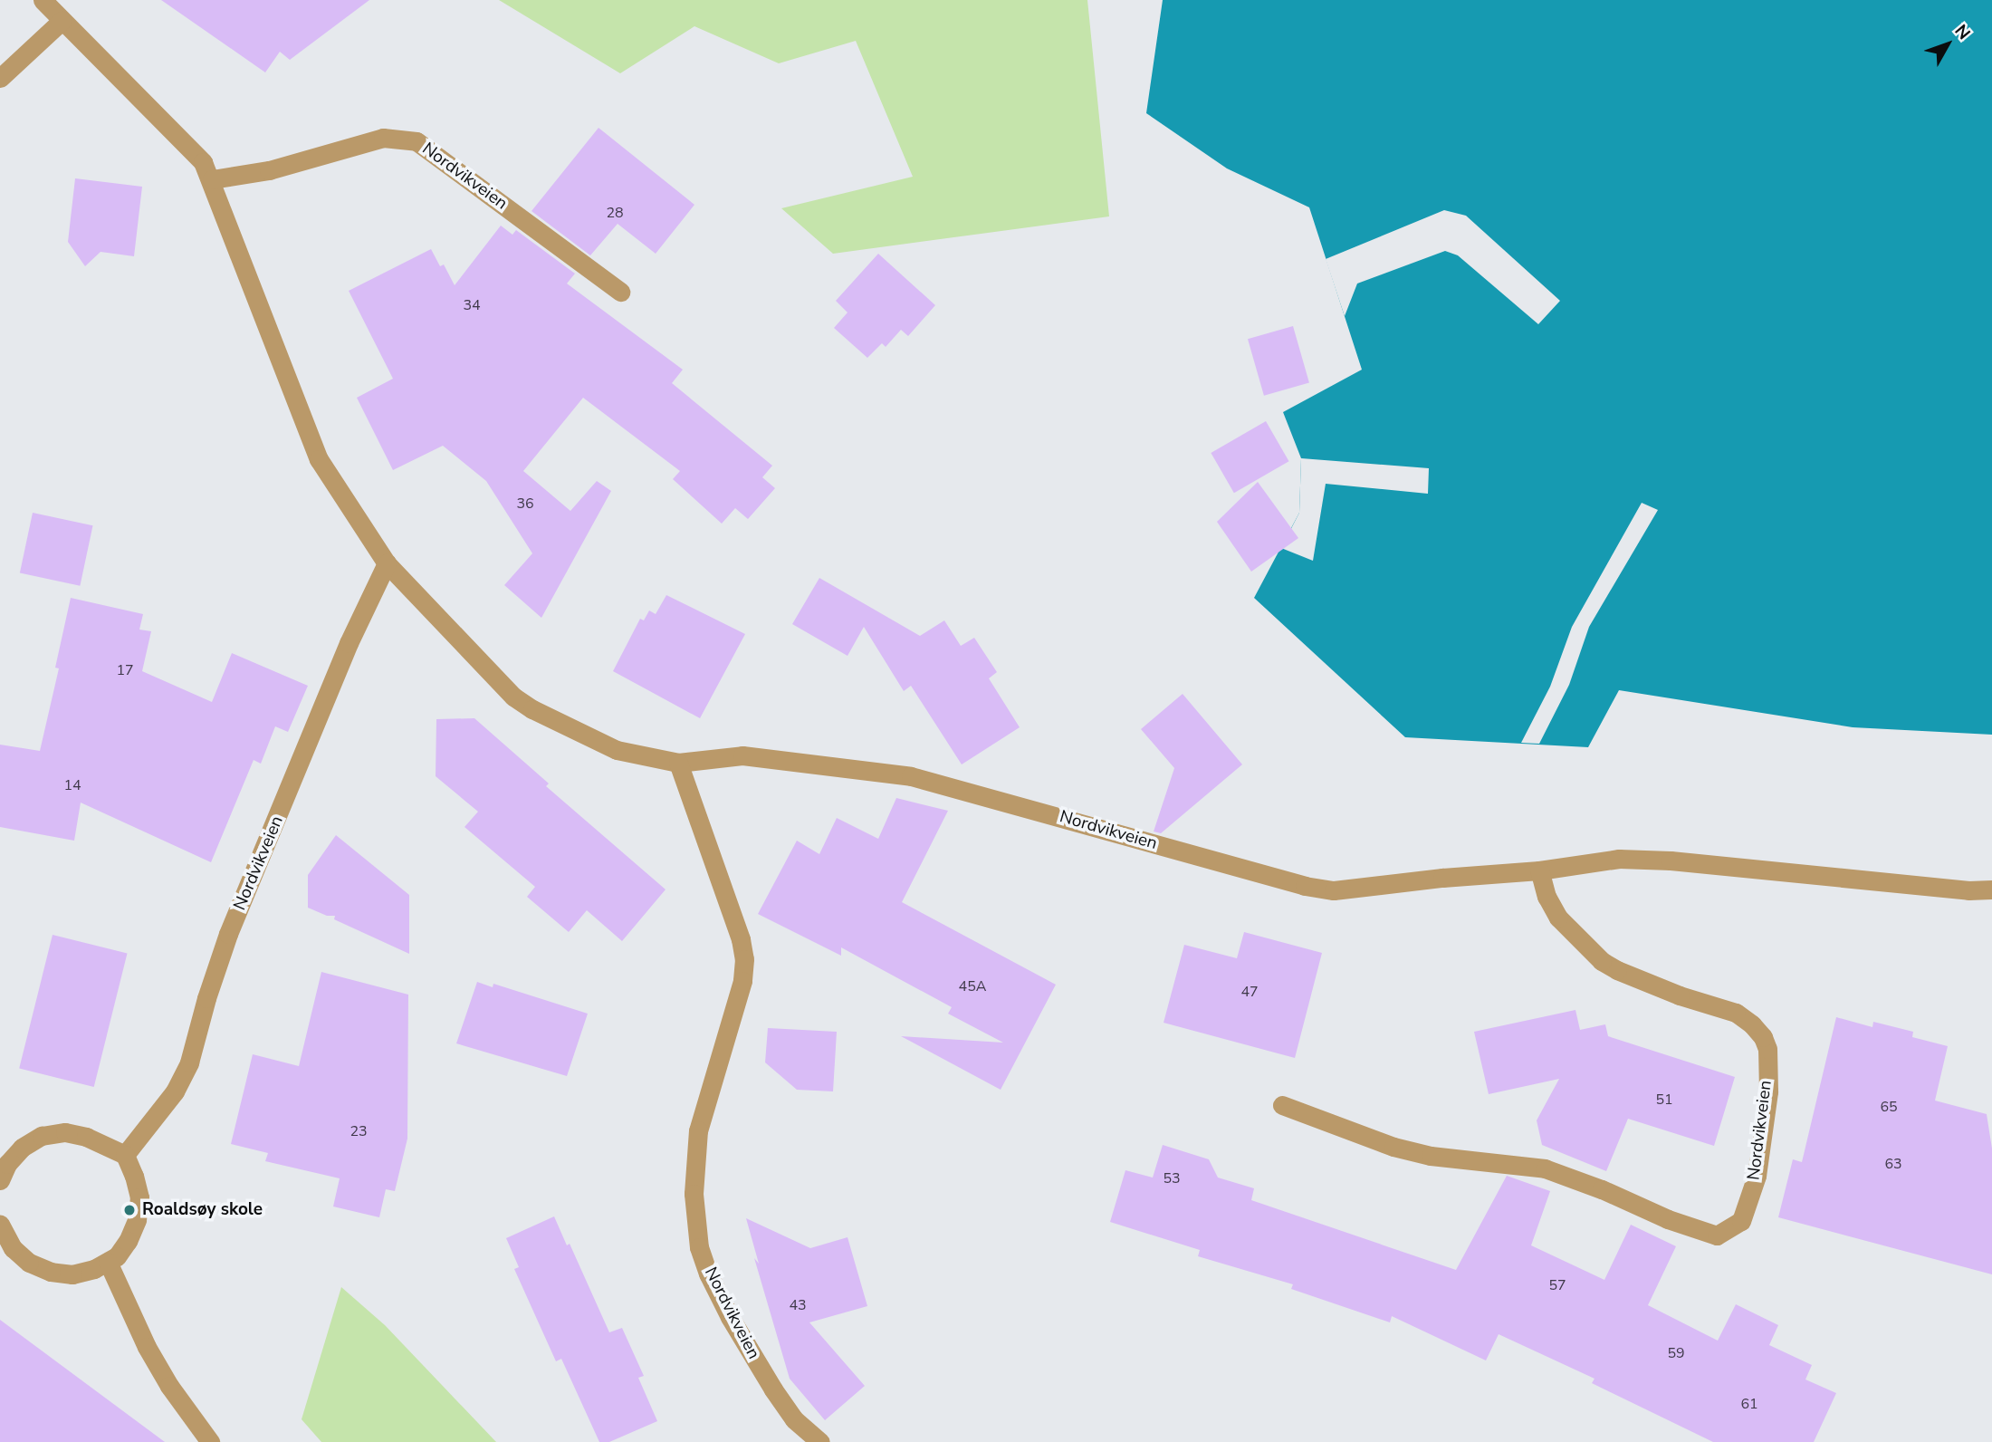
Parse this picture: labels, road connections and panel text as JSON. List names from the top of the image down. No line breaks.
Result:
{"streets":{"street":["Nordvikveien"]},"places":["Roaldsøy skole"],"house_numbers":["28","34","36","17","14","45A","47","51","65","23","63","53","57","43","59","61"],"north":"top right"}
